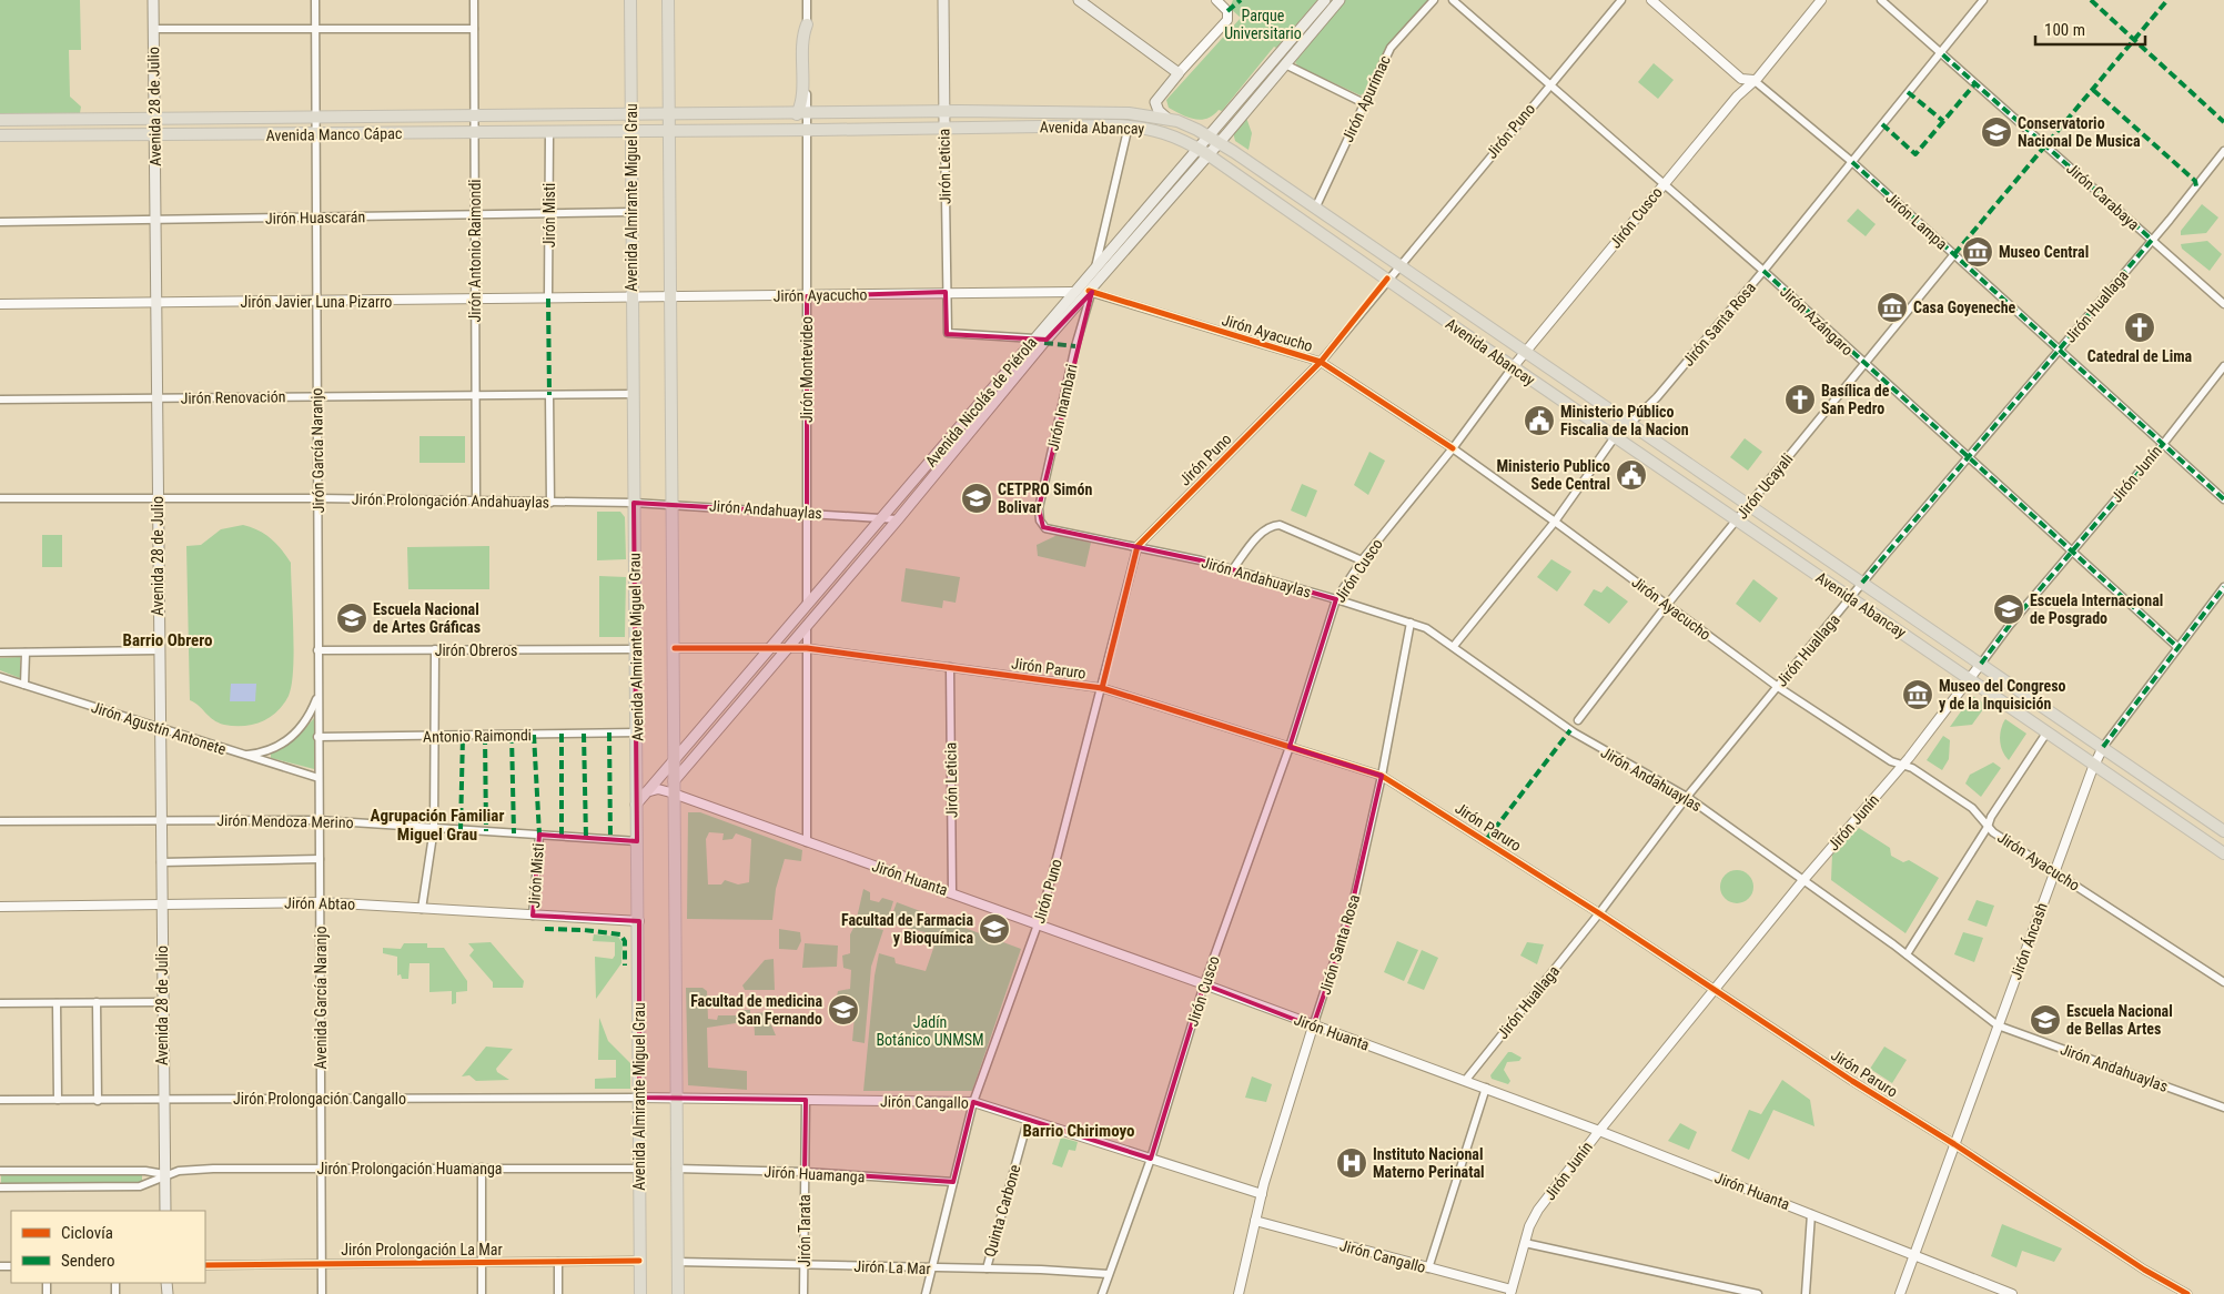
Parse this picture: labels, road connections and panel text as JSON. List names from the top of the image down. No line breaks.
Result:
{"streets":{"main road":["Avenida 28 de Julio","Avenida Abancay","Avenida Manco Cápac","Jirón Leticia","Avenida Almirante Miguel Grau","Avenida Nicolás de Piérola"],"street":["Jirón Apurímac","Jirón Puno","Jirón Carabaya","Jirón Misti","Jirón Huascarán","Jirón Cusco","Jirón Lampa","Jirón Antonio Raimondi","Jirón Ayacucho","Jirón Javier Luna Pizarro","Jirón Huallaga","Jirón Azángaro","Jirón Santa Rosa","Jirón Montevideo","Jirón Renovación","Jirón Inambari","Jirón García Naranjo","Jirón Junín","Jirón Ucayali","Jirón Prolongación Andahuaylas","Jirón Andahuaylas","Jirón Obreros","Jirón Paruro","Jirón Agustín Antonete","Antonio Raimondi","Jirón Mendoza Merino","Jirón Huanta","Jirón Abtao","Jirón Áncash","Avenida García Naranjo","Jirón Prolongación Cangallo","Jirón Cangallo","Jirón Prolongación Huamanga","Jirón Huamanga","Quinta Carbone","Jirón Tarata","Jirón Prolongación La Mar","Jirón La Mar"]},"crossings":[["Jirón Apurímac","Avenida Abancay"],["Avenida 28 de Julio","Avenida Manco Cápac"],["Avenida 28 de Julio","Jirón Huascarán"],["Avenida 28 de Julio","Jirón Javier Luna Pizarro"],["Avenida 28 de Julio","Jirón Renovación"],["Avenida 28 de Julio","Jirón Prolongación Andahuaylas"],["Avenida 28 de Julio","Jirón Agustín Antonete"],["Avenida 28 de Julio","Jirón Mendoza Merino"],["Avenida 28 de Julio","Jirón Abtao"],["Avenida 28 de Julio","Jirón Prolongación Cangallo"],["Avenida 28 de Julio","Jirón Prolongación Huamanga"],["Avenida Abancay","Jirón Puno"],["Avenida Abancay","Avenida Manco Cápac"],["Avenida Abancay","Jirón Leticia"],["Avenida Abancay","Jirón Cusco"],["Avenida Abancay","Jirón Huallaga"],["Avenida Abancay","Jirón Santa Rosa"],["Avenida Abancay","Jirón Montevideo"],["Avenida Abancay","Avenida Nicolás de Piérola"],["Avenida Abancay","Jirón Junín"],["Avenida Abancay","Jirón Ucayali"],["Avenida Abancay","Jirón Áncash"],["Jirón Puno","Jirón Ayacucho"],["Jirón Puno","Jirón Azángaro"],["Jirón Puno","Jirón Andahuaylas"],["Jirón Puno","Jirón Paruro"],["Jirón Puno","Jirón Huanta"],["Jirón Puno","Jirón Cangallo"],["Jirón Puno","Jirón Huamanga"],["Jirón Puno","Jirón La Mar"],["Avenida Manco Cápac","Avenida Almirante Miguel Grau"],["Avenida Manco Cápac","Jirón Misti"],["Avenida Manco Cápac","Jirón Antonio Raimondi"],["Avenida Manco Cápac","Jirón García Naranjo"],["Jirón Leticia","Jirón Ayacucho"],["Jirón Leticia","Avenida Nicolás de Piérola"],["Jirón Leticia","Jirón Paruro"],["Jirón Leticia","Jirón Huanta"],["Jirón Carabaya","Jirón Huallaga"],["Jirón Carabaya","Jirón Santa Rosa"],["Avenida Almirante Miguel Grau","Jirón Huascarán"],["Avenida Almirante Miguel Grau","Jirón Ayacucho"],["Avenida Almirante Miguel Grau","Jirón Javier Luna Pizarro"],["Avenida Almirante Miguel Grau","Jirón Renovación"],["Avenida Almirante Miguel Grau","Avenida Nicolás de Piérola"],["Avenida Almirante Miguel Grau","Jirón Prolongación Andahuaylas"],["Avenida Almirante Miguel Grau","Jirón Andahuaylas"],["Avenida Almirante Miguel Grau","Jirón Obreros"],["Avenida Almirante Miguel Grau","Antonio Raimondi"],["Avenida Almirante Miguel Grau","Jirón Mendoza Merino"],["Avenida Almirante Miguel Grau","Jirón Huanta"],["Avenida Almirante Miguel Grau","Jirón Abtao"],["Avenida Almirante Miguel Grau","Jirón Prolongación Cangallo"],["Avenida Almirante Miguel Grau","Jirón Cangallo"],["Avenida Almirante Miguel Grau","Jirón Prolongación Huamanga"],["Avenida Almirante Miguel Grau","Jirón Prolongación La Mar"],["Jirón Misti","Jirón Huascarán"],["Jirón Misti","Jirón Javier Luna Pizarro"],["Jirón Misti","Jirón Mendoza Merino"],["Jirón Misti","Jirón Abtao"],["Jirón Huascarán","Jirón Antonio Raimondi"],["Jirón Huascarán","Jirón García Naranjo"],["Jirón Cusco","Jirón Lampa"],["Jirón Cusco","Jirón Ayacucho"],["Jirón Cusco","Jirón Azángaro"],["Jirón Cusco","Jirón Andahuaylas"],["Jirón Cusco","Jirón Paruro"],["Jirón Cusco","Jirón Huanta"],["Jirón Cusco","Jirón Cangallo"],["Jirón Cusco","Jirón La Mar"],["Jirón Lampa","Jirón Huallaga"],["Jirón Lampa","Jirón Santa Rosa"],["Jirón Lampa","Jirón Junín"],["Jirón Lampa","Jirón Ucayali"],["Jirón Antonio Raimondi","Jirón Javier Luna Pizarro"],["Jirón Antonio Raimondi","Jirón Renovación"],["Jirón Antonio Raimondi","Jirón Prolongación Andahuaylas"],["Jirón Ayacucho","Jirón Javier Luna Pizarro"],["Jirón Ayacucho","Jirón Huallaga"],["Jirón Ayacucho","Jirón Santa Rosa"],["Jirón Ayacucho","Jirón Montevideo"],["Jirón Ayacucho","Avenida Nicolás de Piérola"],["Jirón Ayacucho","Jirón Inambari"],["Jirón Ayacucho","Jirón Junín"],["Jirón Ayacucho","Jirón Ucayali"],["Jirón Ayacucho","Jirón Áncash"],["Jirón Javier Luna Pizarro","Jirón García Naranjo"],["Jirón Huallaga","Jirón Azángaro"],["Jirón Huallaga","Jirón Andahuaylas"],["Jirón Huallaga","Jirón Paruro"],["Jirón Huallaga","Jirón Huanta"],["Jirón Azángaro","Jirón Santa Rosa"],["Jirón Azángaro","Jirón Junín"],["Jirón Azángaro","Jirón Ucayali"],["Jirón Azángaro","Jirón Áncash"],["Jirón Santa Rosa","Jirón Andahuaylas"],["Jirón Santa Rosa","Jirón Paruro"],["Jirón Santa Rosa","Jirón Huanta"],["Jirón Santa Rosa","Jirón Cangallo"],["Jirón Montevideo","Avenida Nicolás de Piérola"],["Jirón Montevideo","Jirón Andahuaylas"],["Jirón Renovación","Jirón García Naranjo"],["Avenida Nicolás de Piérola","Jirón Inambari"],["Avenida Nicolás de Piérola","Jirón Andahuaylas"],["Avenida Nicolás de Piérola","Jirón Paruro"],["Avenida Nicolás de Piérola","Jirón Huanta"],["Jirón Inambari","Jirón Andahuaylas"],["Jirón García Naranjo","Jirón Prolongación Andahuaylas"],["Jirón García Naranjo","Jirón Obreros"],["Jirón García Naranjo","Jirón Agustín Antonete"],["Jirón García Naranjo","Antonio Raimondi"],["Jirón García Naranjo","Jirón Mendoza Merino"],["Jirón García Naranjo","Jirón Abtao"],["Jirón García Naranjo","Avenida García Naranjo"],["Jirón Junín","Jirón Andahuaylas"],["Jirón Junín","Jirón Paruro"],["Jirón Junín","Jirón Huanta"],["Jirón Junín","Jirón Cangallo"],["Jirón Ucayali","Jirón Andahuaylas"],["Jirón Prolongación Andahuaylas","Jirón Andahuaylas"],["Jirón Andahuaylas","Jirón Áncash"],["Jirón Paruro","Jirón Áncash"],["Jirón Huanta","Jirón Áncash"],["Jirón Abtao","Avenida García Naranjo"],["Avenida García Naranjo","Jirón Prolongación Cangallo"],["Avenida García Naranjo","Jirón Prolongación Huamanga"],["Avenida García Naranjo","Jirón Prolongación La Mar"],["Jirón Prolongación Cangallo","Jirón Cangallo"],["Jirón Cangallo","Quinta Carbone"],["Jirón Cangallo","Jirón Tarata"],["Jirón Huamanga","Jirón Tarata"],["Quinta Carbone","Jirón La Mar"],["Jirón Tarata","Jirón La Mar"]],"districts":["Barrio Obrero","Agrupación Familiar Miguel Grau","Barrio Chirimoyo"],"parks":["Parque Universitario","Jadín Botánico UNMSM"],"places":{"school or university":["Conservatorio Nacional De Musica","CETPRO Simón Bolivar","Escuela Internacional de Posgrado","Escuela Nacional de Artes Gráficas","Facultad de Farmacia y Bioquímica","Facultad de medicina San Fernando","Escuela Nacional de Bellas Artes"],"museum":["Museo Central","Casa Goyeneche","Museo del Congreso y de la Inquisición"],"church":["Catedral de Lima","Basílica de San Pedro"],"public building":["Ministerio Público Fiscalia de la Nacion","Ministerio Publico Sede Central"],"hospital":["Instituto Nacional Materno Perinatal"]},"legend":["Ciclovía","Sendero"],"scale_bar":"100 m"}
